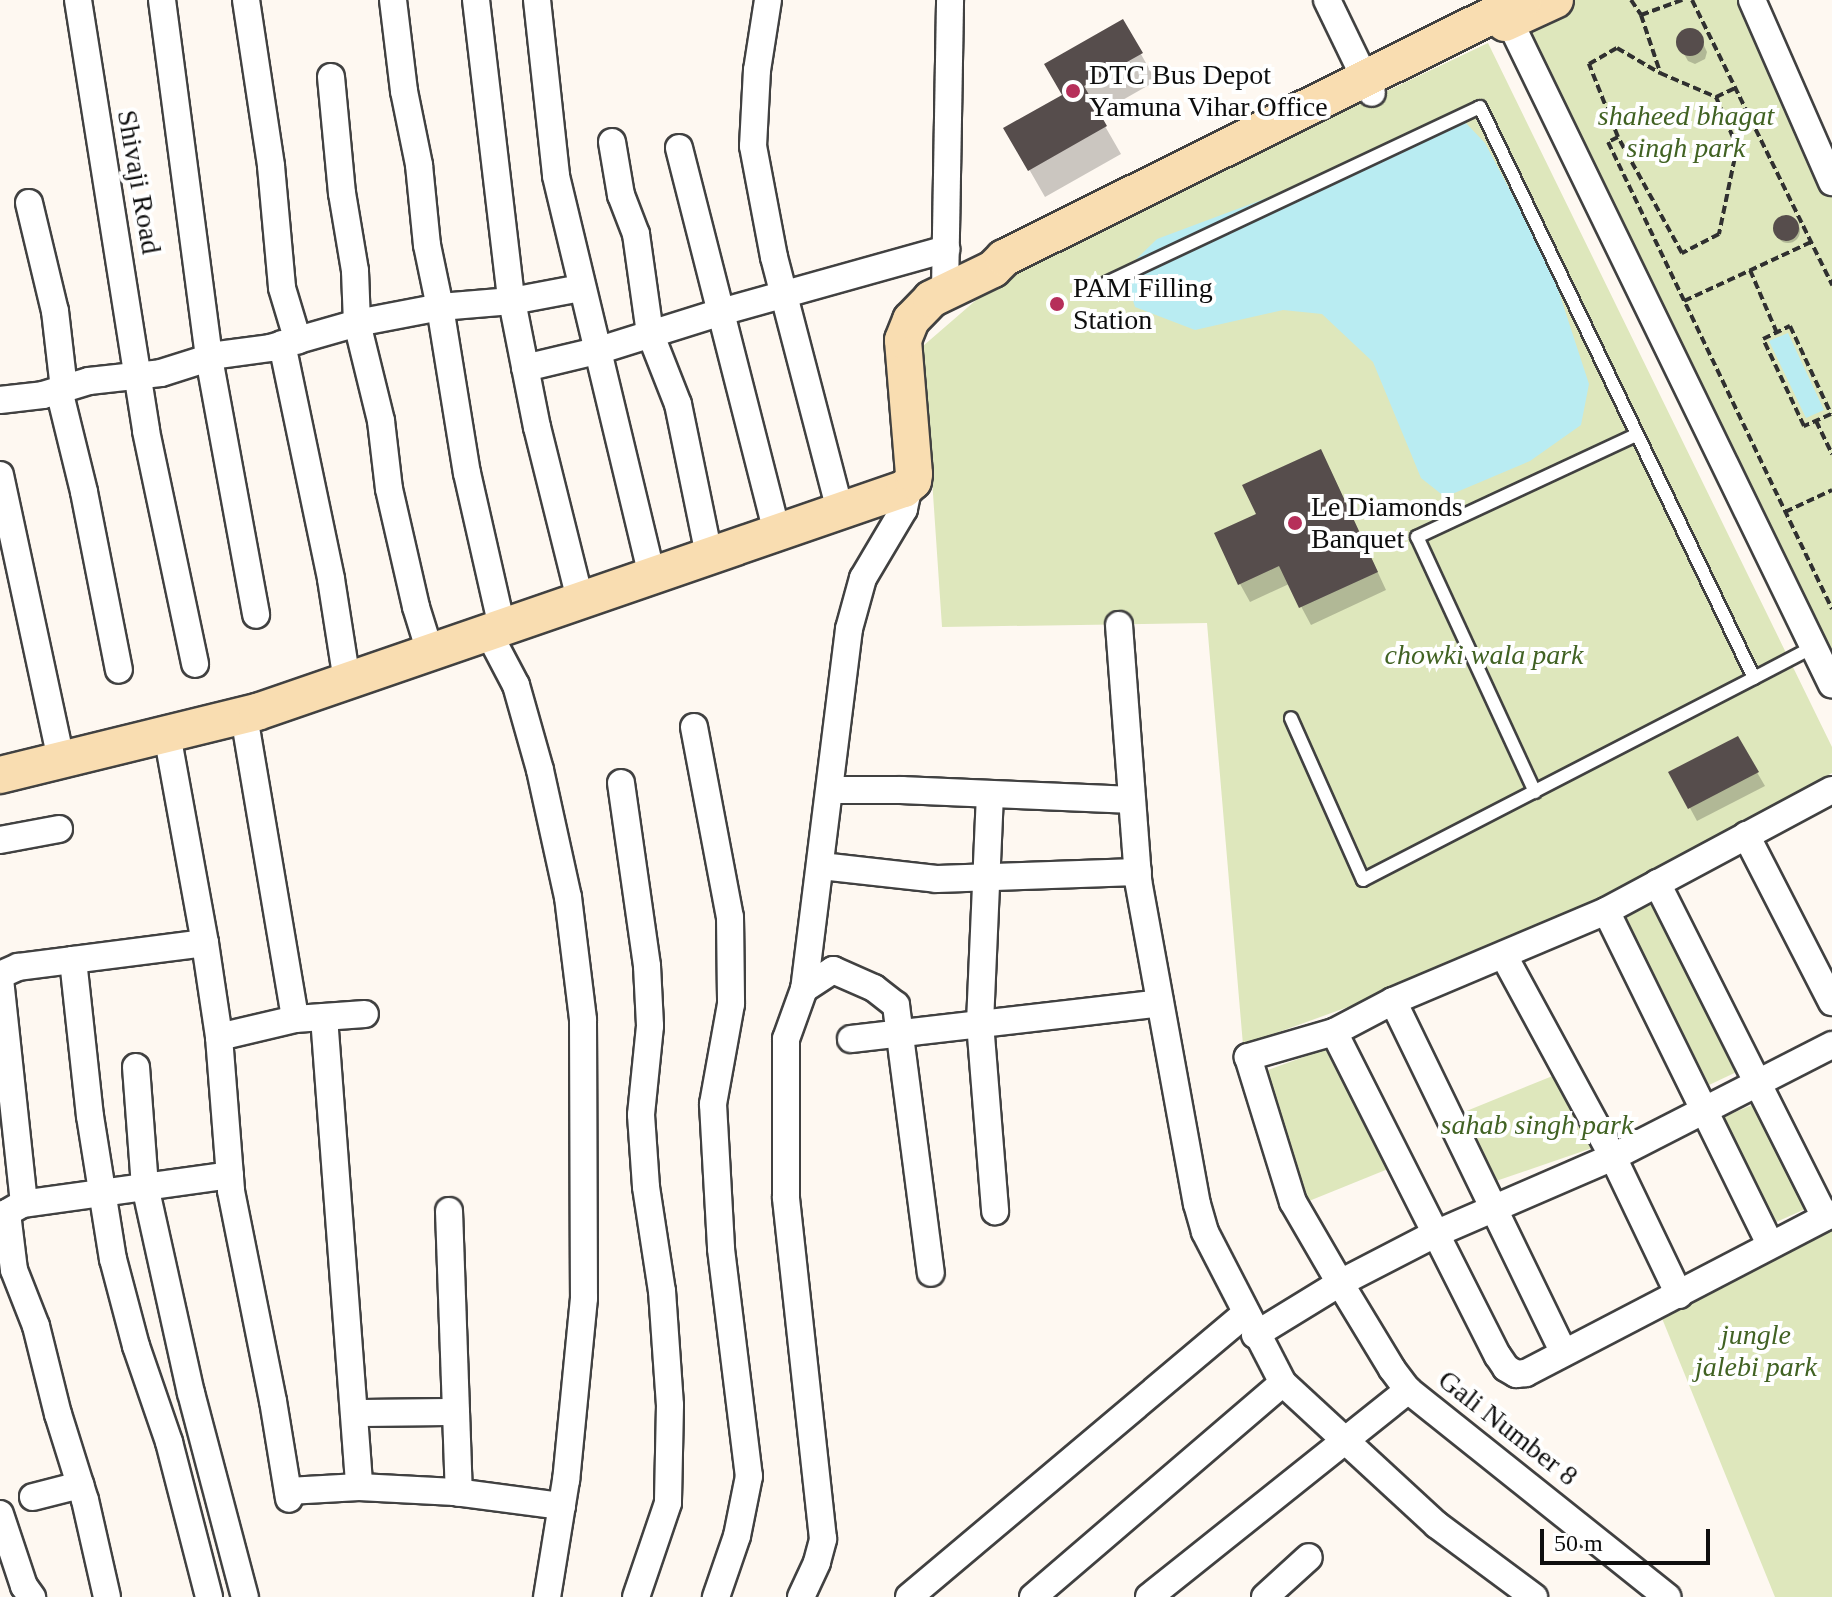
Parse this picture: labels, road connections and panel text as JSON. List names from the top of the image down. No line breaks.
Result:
{"streets":{"street":["Shivaji Road","Gali Number 8"]},"parks":["shaheed bhagat singh park","chowki wala park","sahab singh park","jungle jalebi park"],"places":["DTC Bus Depot Yamuna Vihar Office","PAM Filling Station","Le Diamonds Banquet"],"scale_bar":"50 m"}
